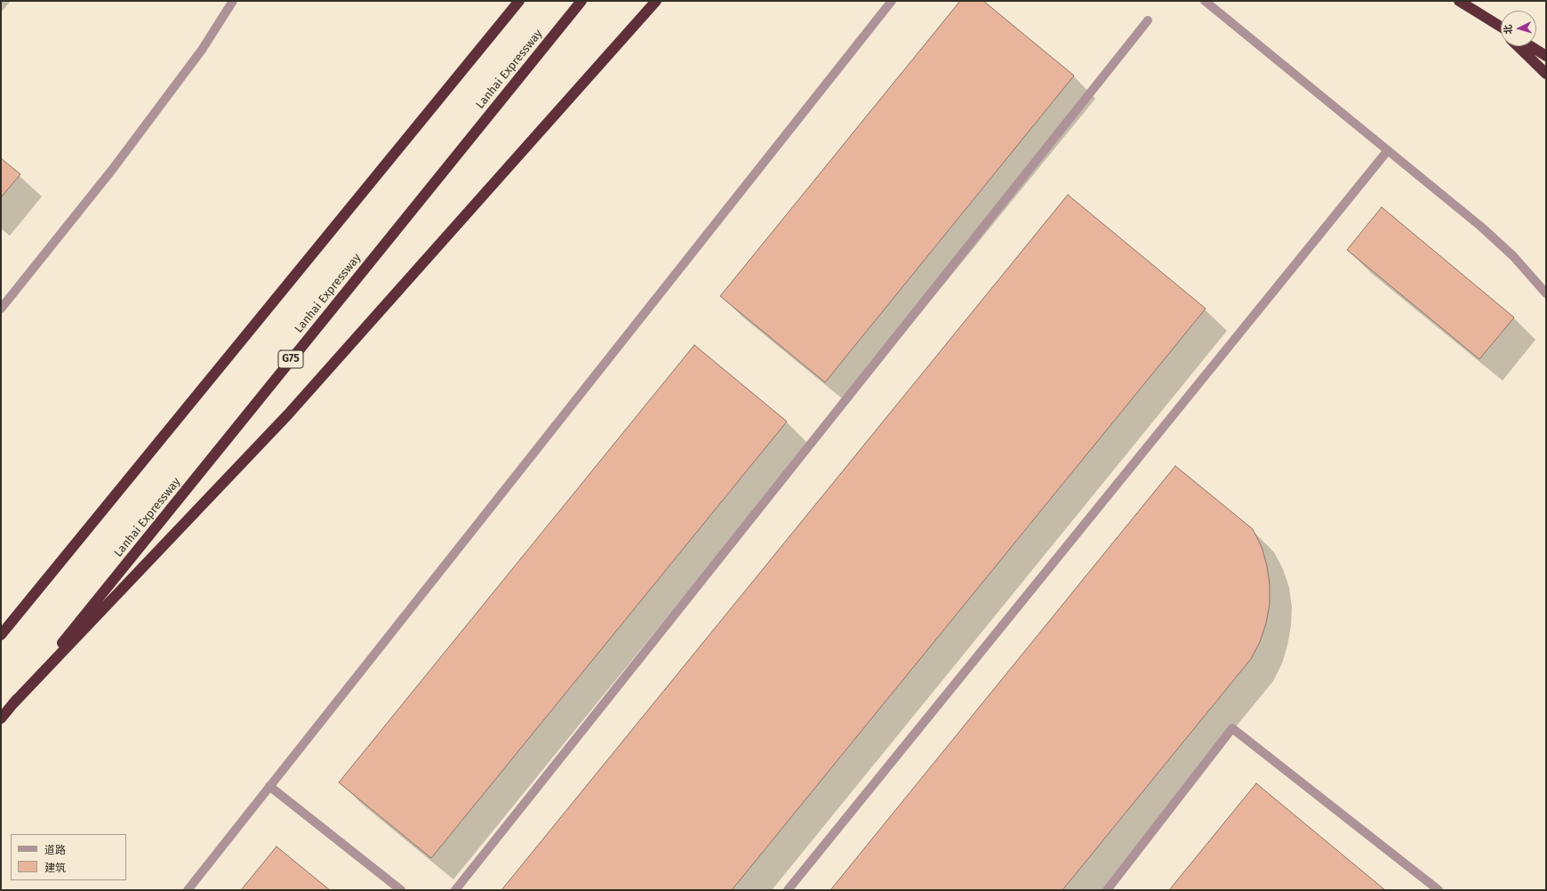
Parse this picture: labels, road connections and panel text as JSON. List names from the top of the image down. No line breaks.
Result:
{"streets":{"highway":["Lanhai Expressway","G75"]},"legend":["道路","建筑"],"north":"left"}
